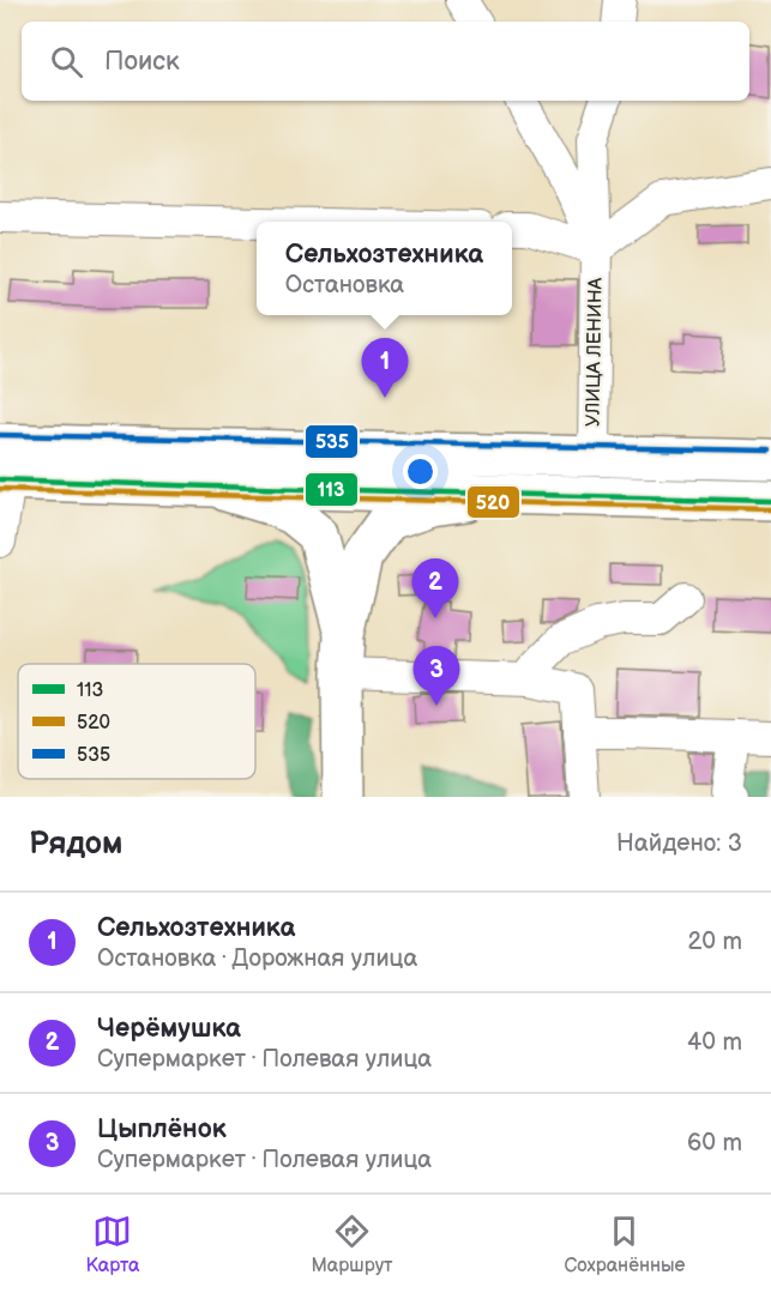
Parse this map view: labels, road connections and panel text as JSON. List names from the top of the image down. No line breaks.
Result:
{"streets":{"street":["УЛИЦА ЛЕНИНА"]},"lines":["transit line 535","transit line 113","transit line 520"],"legend":["113","520","535"],"page":{"search":"Поиск","popup":["Сельхозтехника","Остановка"],"pins":["1","2","3"],"heading":["Рядом","Найдено: 3"],"list":[{"mark":"1","name":"Сельхозтехника","note":"Остановка · Дорожная улица","value":"20 m"},{"mark":"2","name":"Черёмушка","note":"Супермаркет · Полевая улица","value":"40 m"},{"mark":"3","name":"Цыплёнок","note":"Супермаркет · Полевая улица","value":"60 m"}],"nav":["Карта","Маршрут","Сохранённые"]}}
